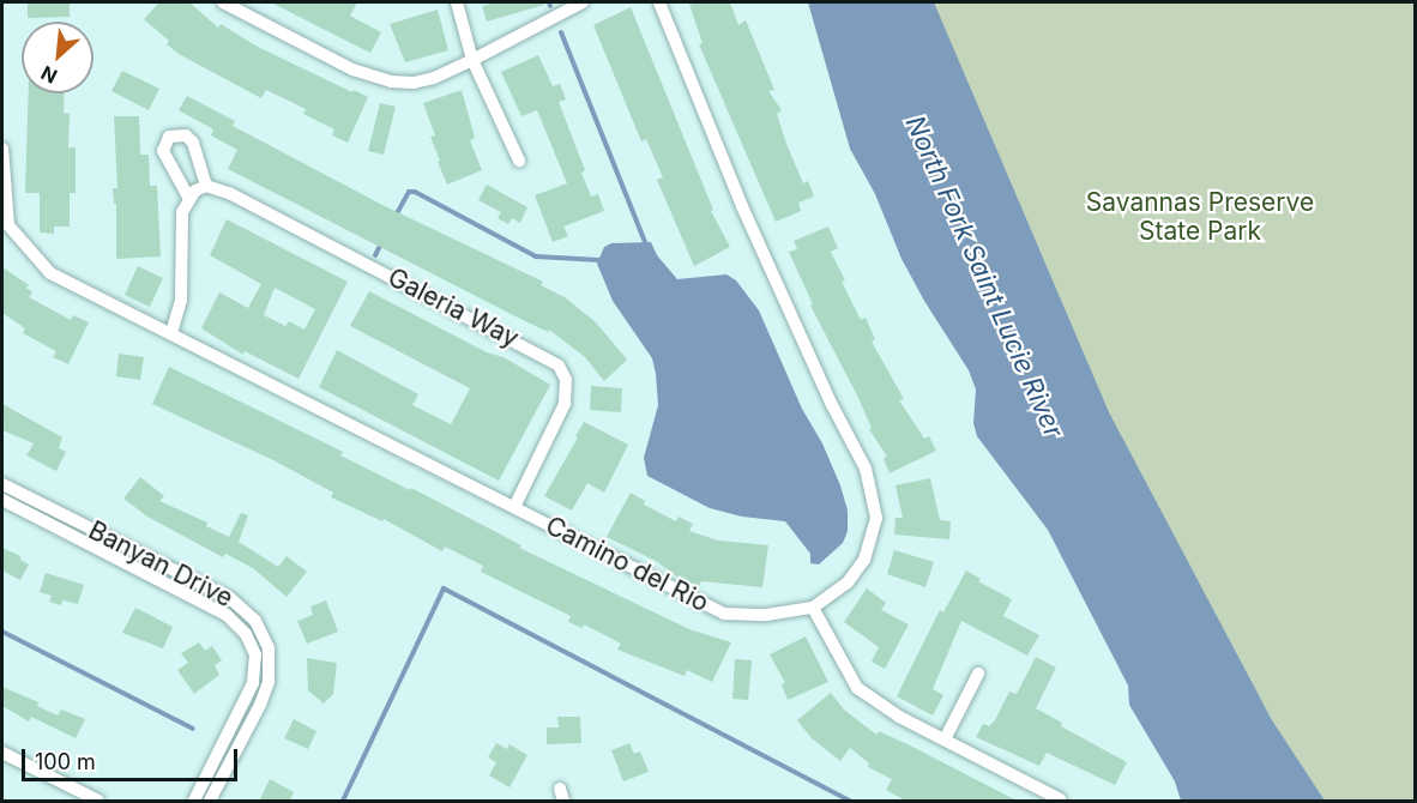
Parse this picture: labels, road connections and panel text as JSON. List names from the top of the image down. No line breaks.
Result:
{"streets":{"street":["Galeria Way","Banyan Drive","Camino del Rio"]},"crossings":[["Galeria Way","Camino del Rio"]],"water":["North Fork Saint Lucie River"],"parks":["Savannas Preserve State Park"],"scale_bar":"100 m","north":"bottom left"}
